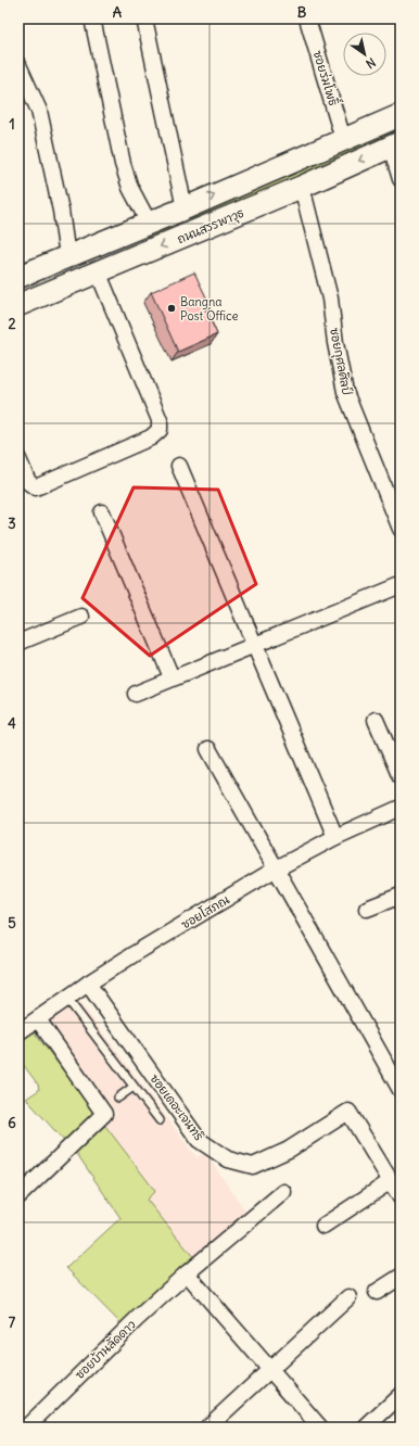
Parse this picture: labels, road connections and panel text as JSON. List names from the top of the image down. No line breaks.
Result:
{"streets":{"main road":["ถนนสรรพาวุธ"],"street":["ซอยร่มโพธิ์","ซอยกุศลศิลป์","ซอยโสภณ","ซอยเดอะเจนทริ","ซอยบ้านลัดดาว"]},"crossings":[["ถนนสรรพาวุธ","ซอยกุศลศิลป์"],["ซอยโสภณ","ซอยเดอะเจนทริ"]],"places":["Bangna Post Office"],"north":"bottom right","grid":{"columns":["A","B"],"rows":["1","2","3","4","5","6","7"]}}
